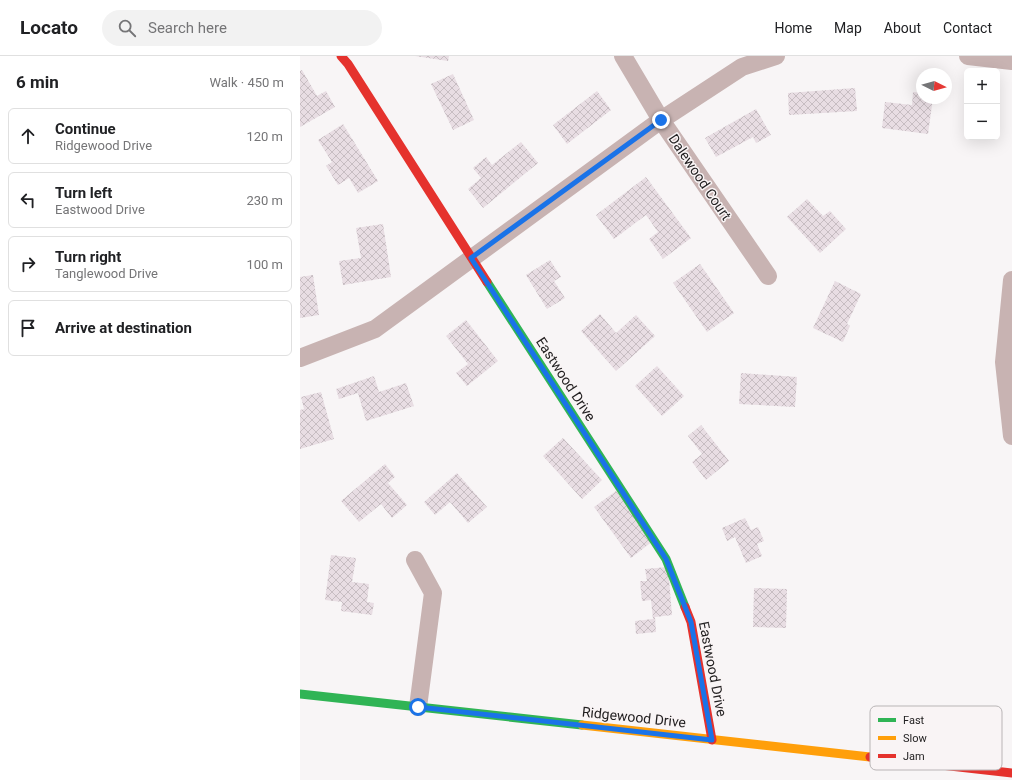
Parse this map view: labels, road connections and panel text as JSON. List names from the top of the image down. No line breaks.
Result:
{"streets":{"street":["Dalewood Court","Eastwood Drive","Ridgewood Drive"]},"crossings":[["Eastwood Drive","Ridgewood Drive"]],"legend":["Fast","Slow","Jam"],"north":"right","page":{"header":"Locato","search":"Search here","nav":["Home","Map","About","Contact"],"heading":["6 min","Walk · 450 m"],"map_buttons":["+","−"],"list":[["Continue","Ridgewood Drive","120 m"],["Turn left","Eastwood Drive","230 m"],["Turn right","Tanglewood Drive","100 m"],"Arrive at destination"]}}
